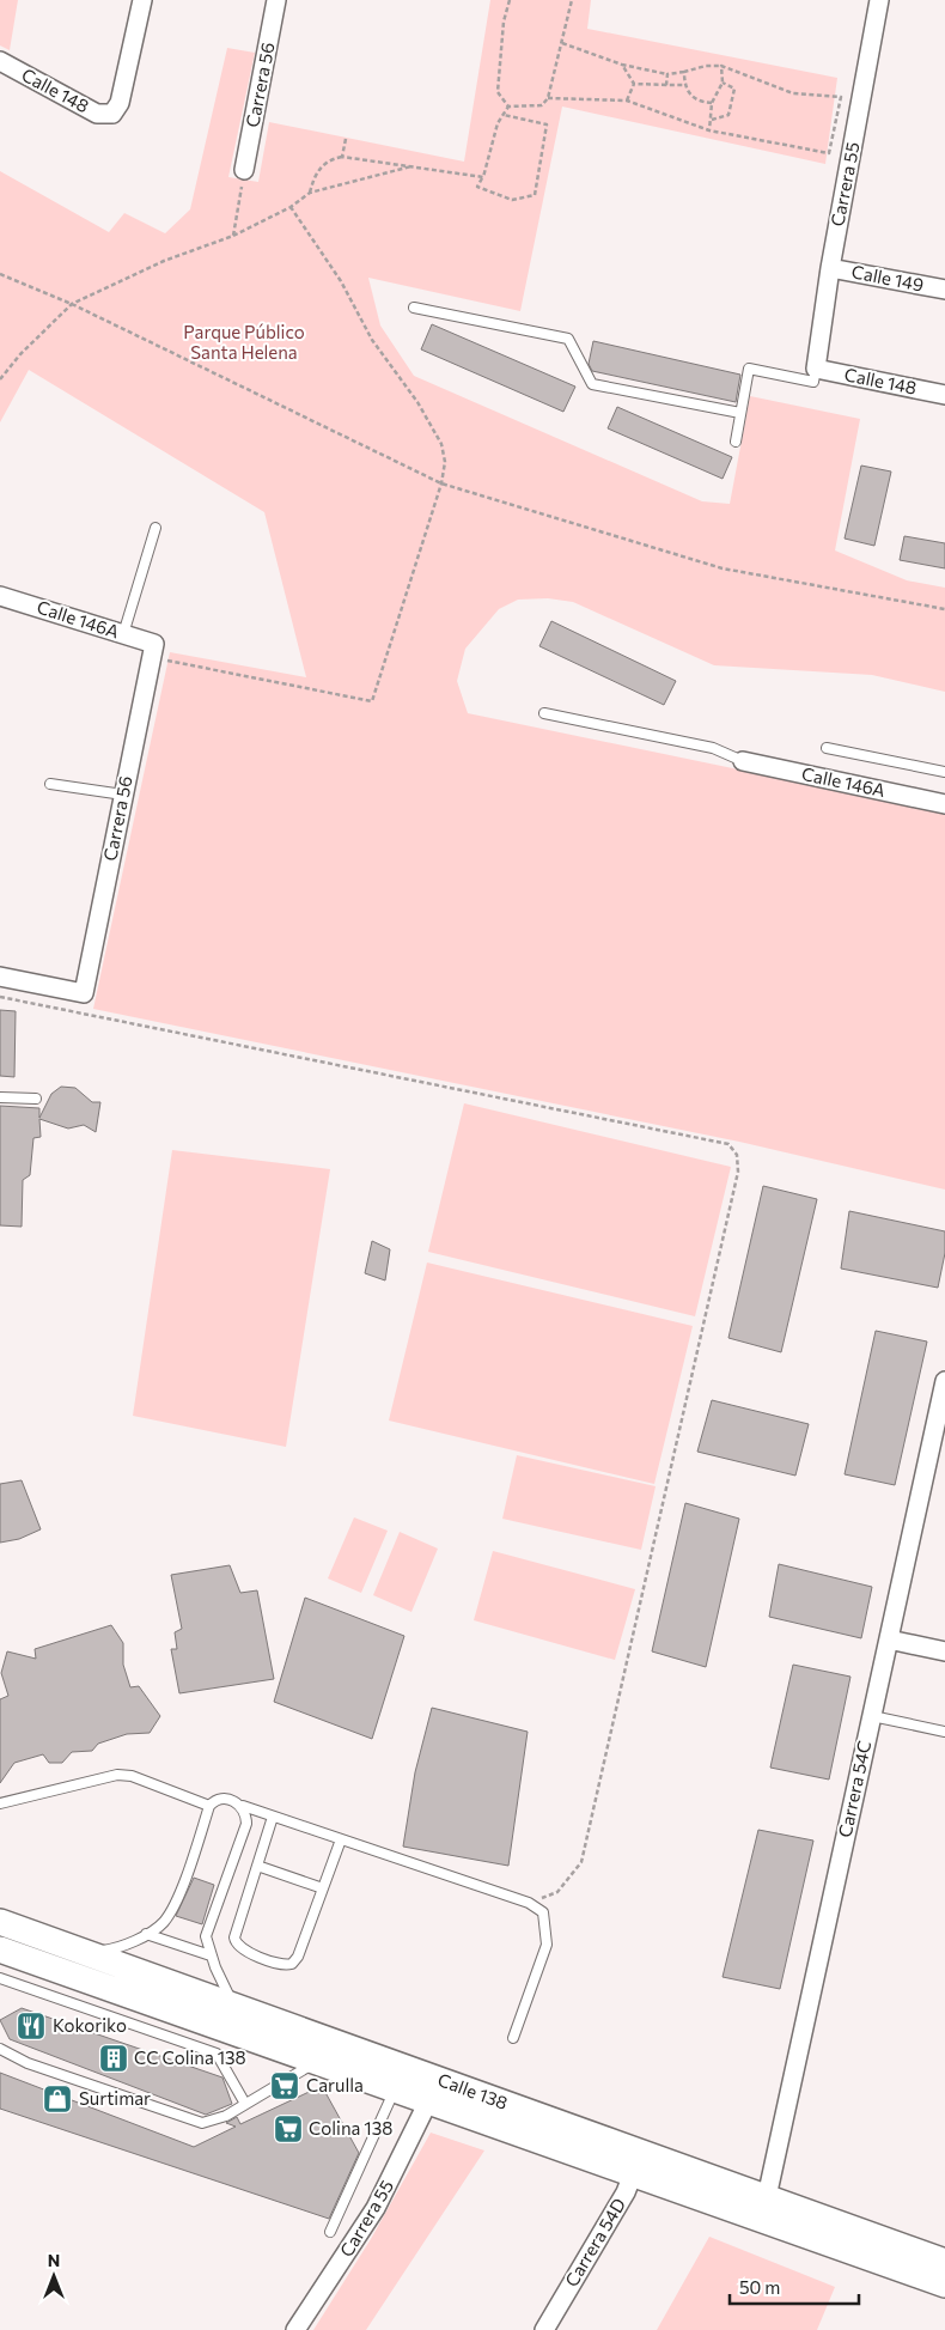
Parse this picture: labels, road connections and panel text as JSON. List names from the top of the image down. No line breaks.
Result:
{"streets":{"main road":["Calle 138"],"street":["Carrera 56","Calle 148","Carrera 55","Calle 149","Calle 146A","Carrera 54C","Carrera 54D"]},"crossings":[["Carrera 56","Calle 146A"],["Calle 148","Carrera 55"],["Carrera 55","Calle 149"],["Carrera 55","Calle 138"],["Carrera 54C","Calle 138"],["Calle 138","Carrera 54D"]],"parks":["Parque Público Santa Helena"],"places":{"restaurant":["Kokoriko"],"building":["CC Colina 138"],"supermarket":["Carulla","Colina 138"],"shop":["Surtimar"]},"scale_bar":"50 m","north":"top"}
